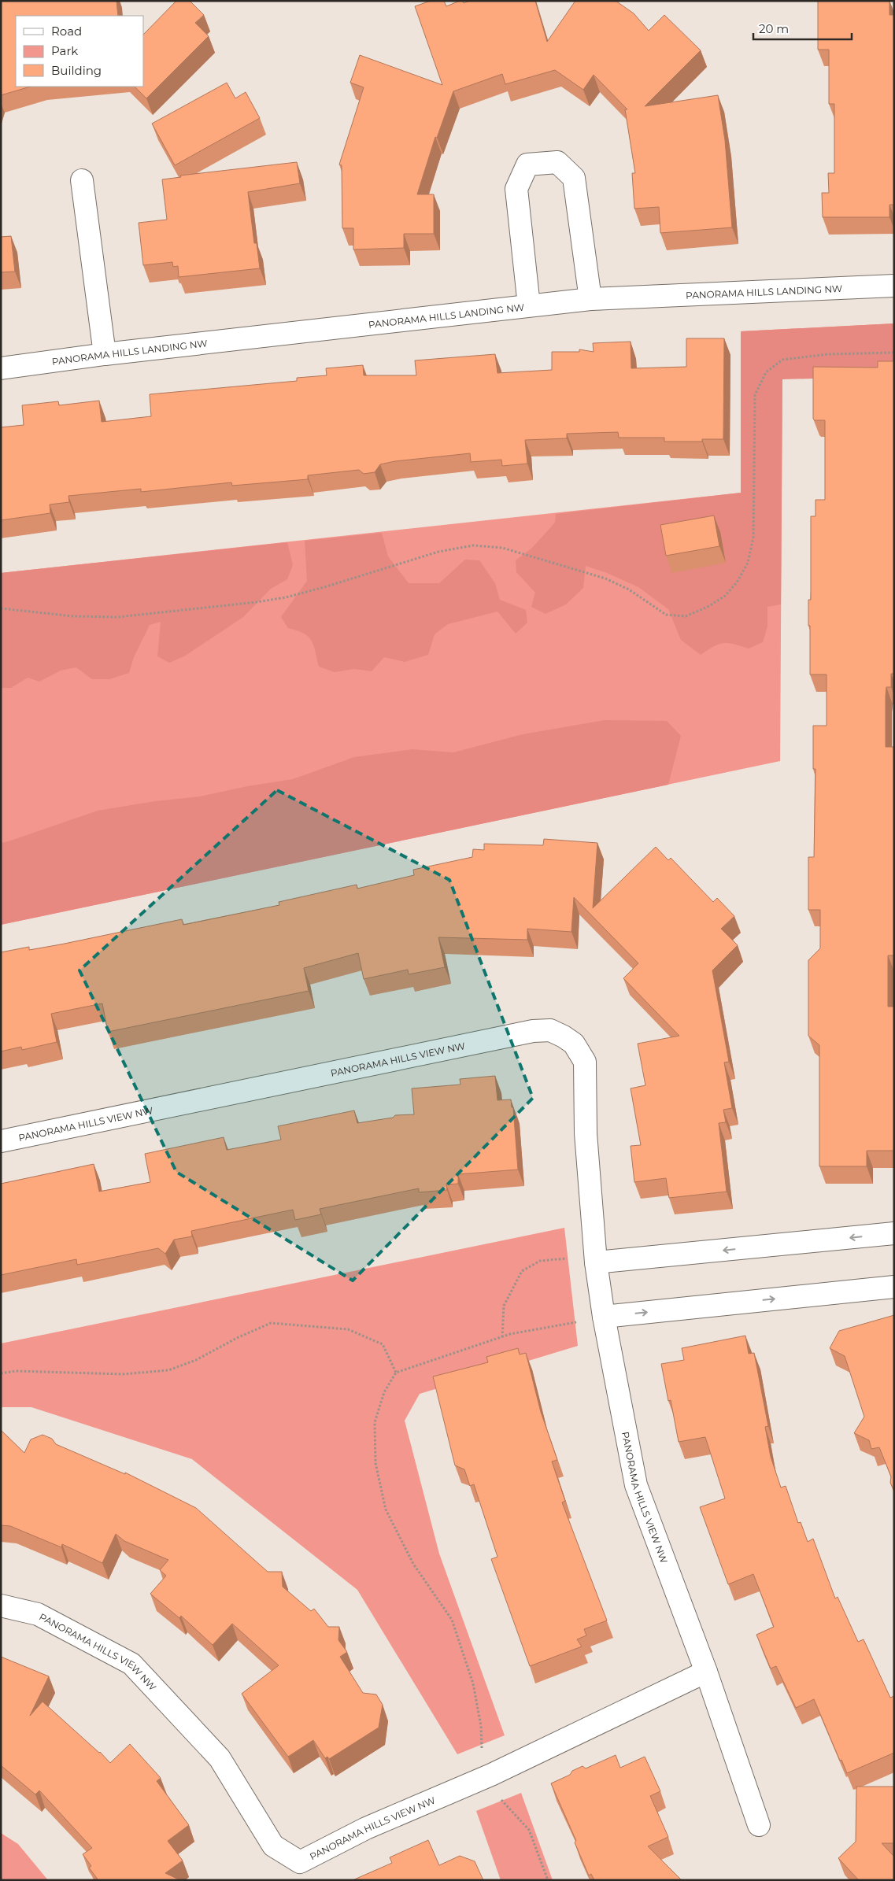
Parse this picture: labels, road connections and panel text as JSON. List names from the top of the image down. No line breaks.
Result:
{"streets":{"street":["PANORAMA HILLS LANDING NW","PANORAMA HILLS VIEW NW"]},"legend":["Road","Park","Building"],"scale_bar":"20 m"}
